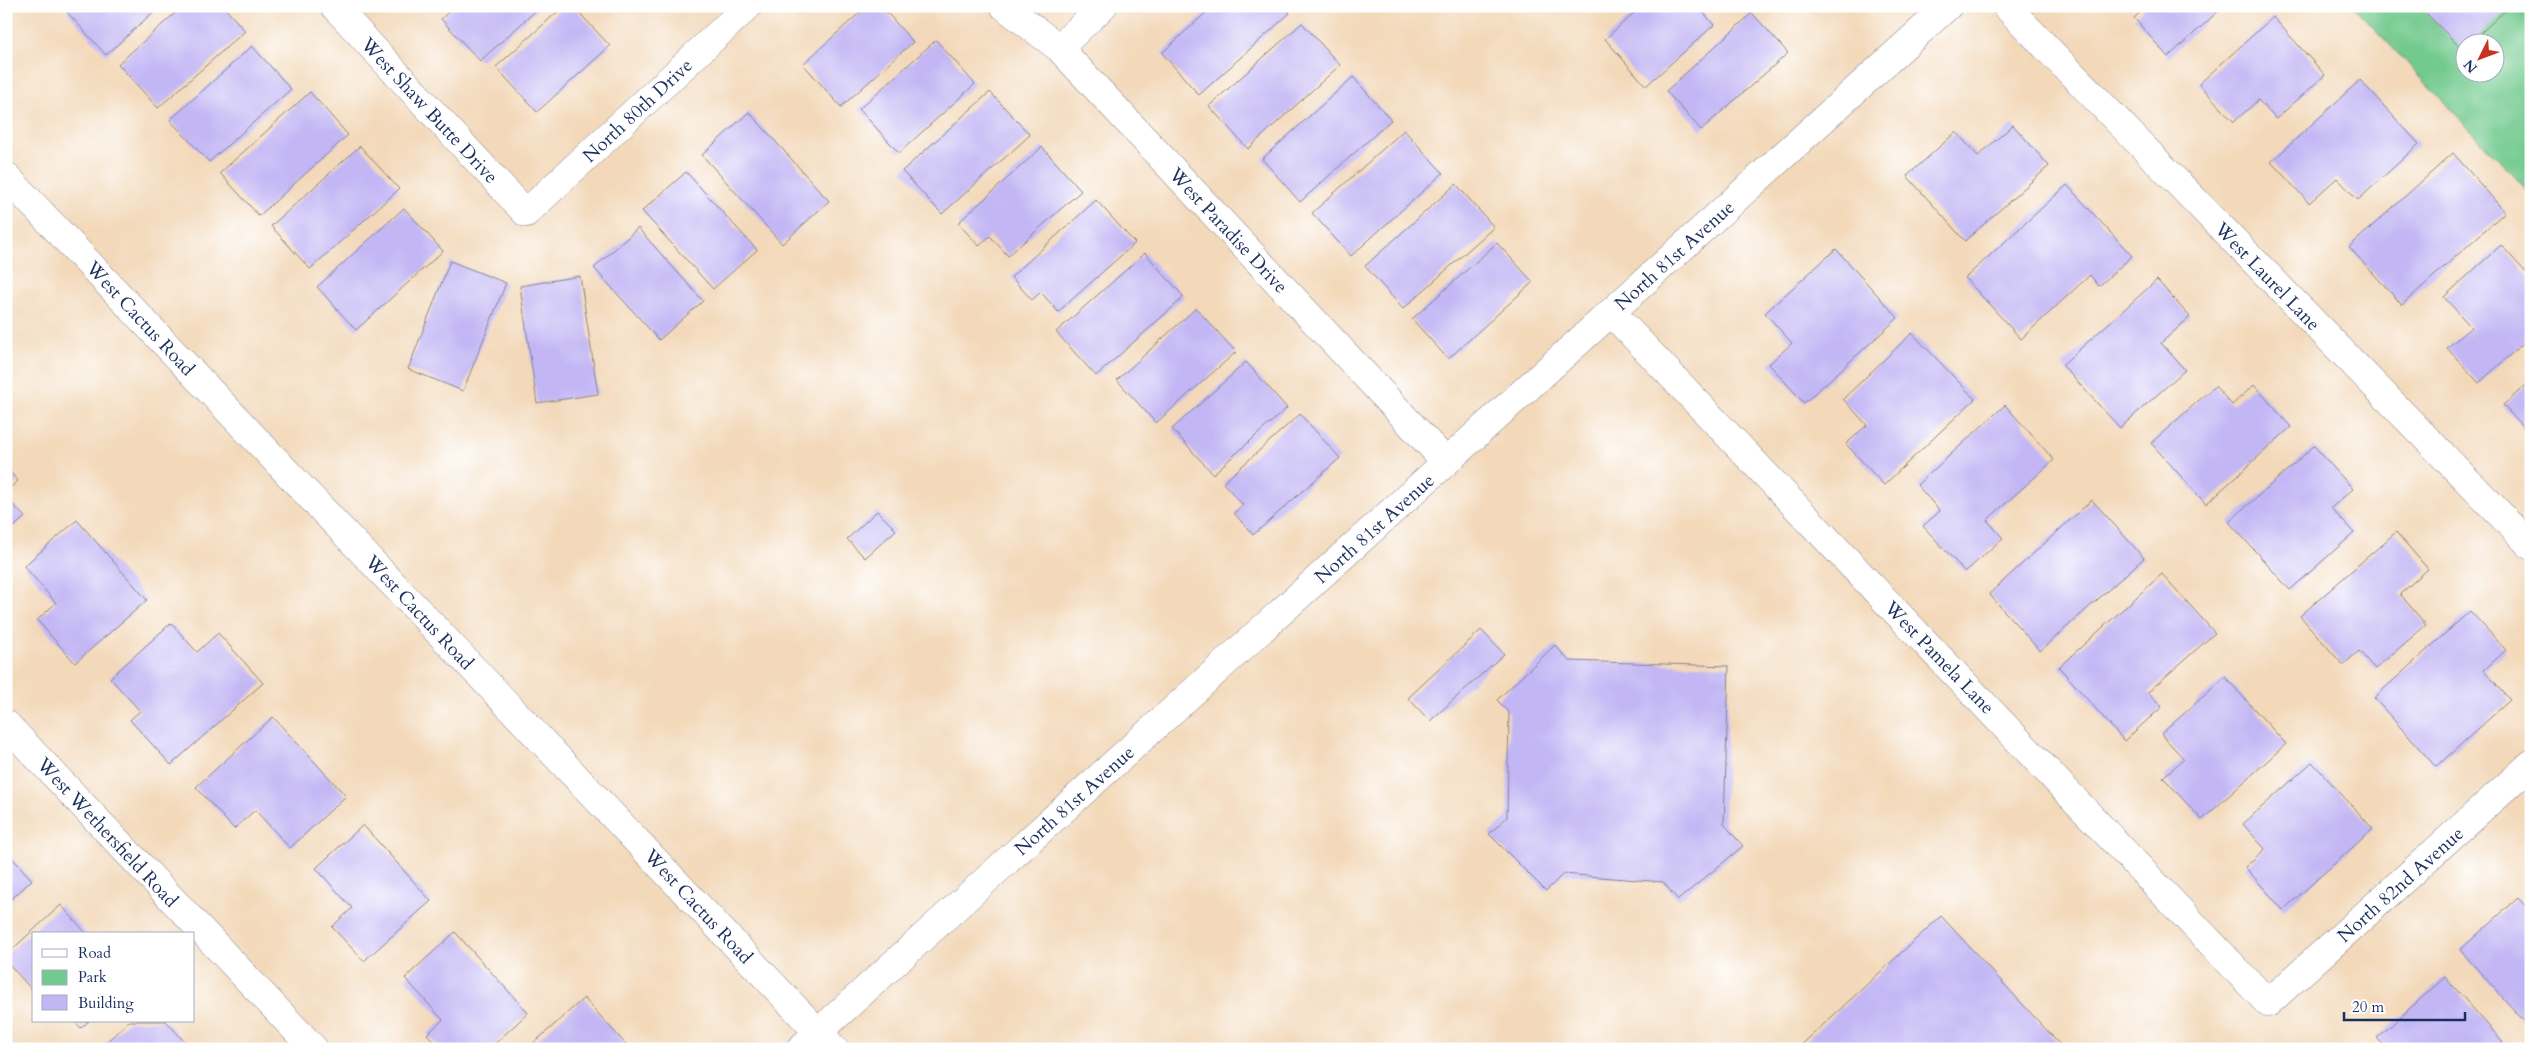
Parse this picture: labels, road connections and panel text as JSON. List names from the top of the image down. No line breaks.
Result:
{"streets":{"street":["West Shaw Butte Drive","North 80th Drive","West Paradise Drive","North 81st Avenue","West Laurel Lane","West Cactus Road","West Pamela Lane","West Wethersfield Road","North 82nd Avenue"]},"crossings":[["West Shaw Butte Drive","North 80th Drive"],["West Paradise Drive","North 81st Avenue"],["North 81st Avenue","West Cactus Road"],["North 81st Avenue","West Pamela Lane"],["West Pamela Lane","North 82nd Avenue"]],"legend":["Road","Park","Building"],"scale_bar":"20 m","north":"bottom left"}
